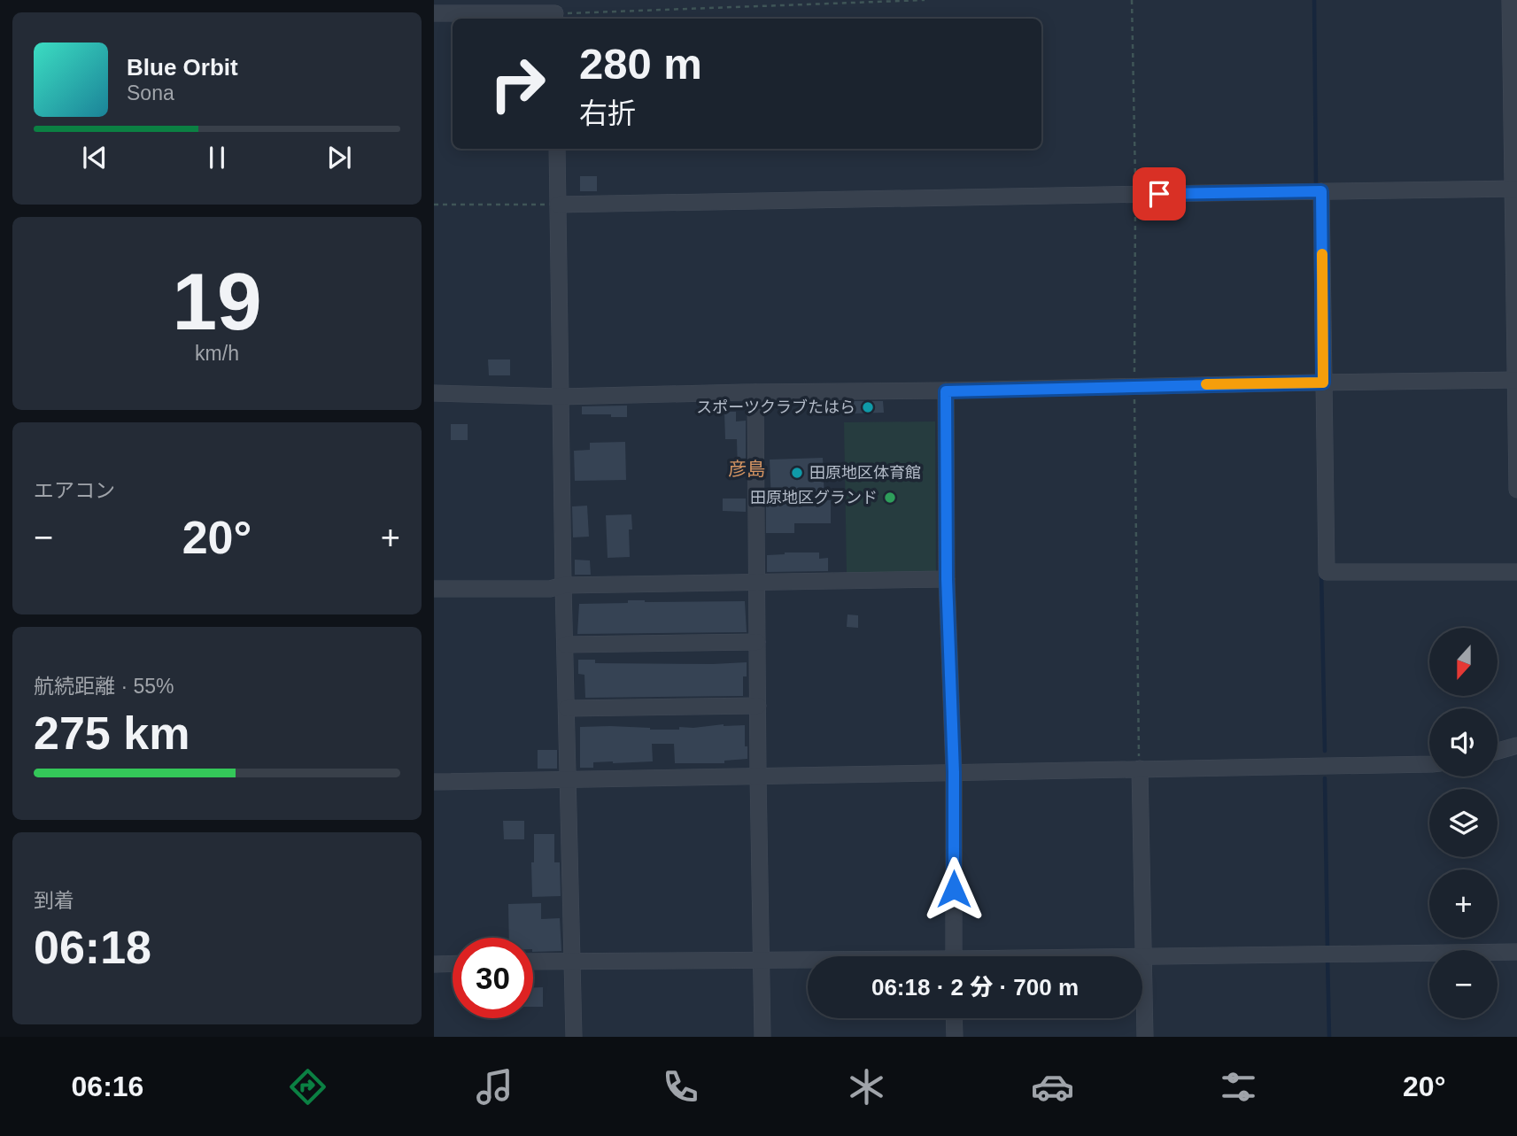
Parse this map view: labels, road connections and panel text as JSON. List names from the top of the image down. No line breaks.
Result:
{"districts":["彦島"],"places":["スポーツクラブたはら","田原地区体育館","田原地区グランド"],"north":"bottom","page":{"turn":["280 m","右折"],"song":["Blue Orbit","Sona"],"tile":[["19","km/h"],"エアコン",["航続距離 · 55%","275 km"],["到着","06:18"]],"heat":["−","20°","+"],"map_buttons":["+","−"],"limit":"30","trip":"06:18 · 2 分 · 700 m","tabs":["06:16","20°"]}}
